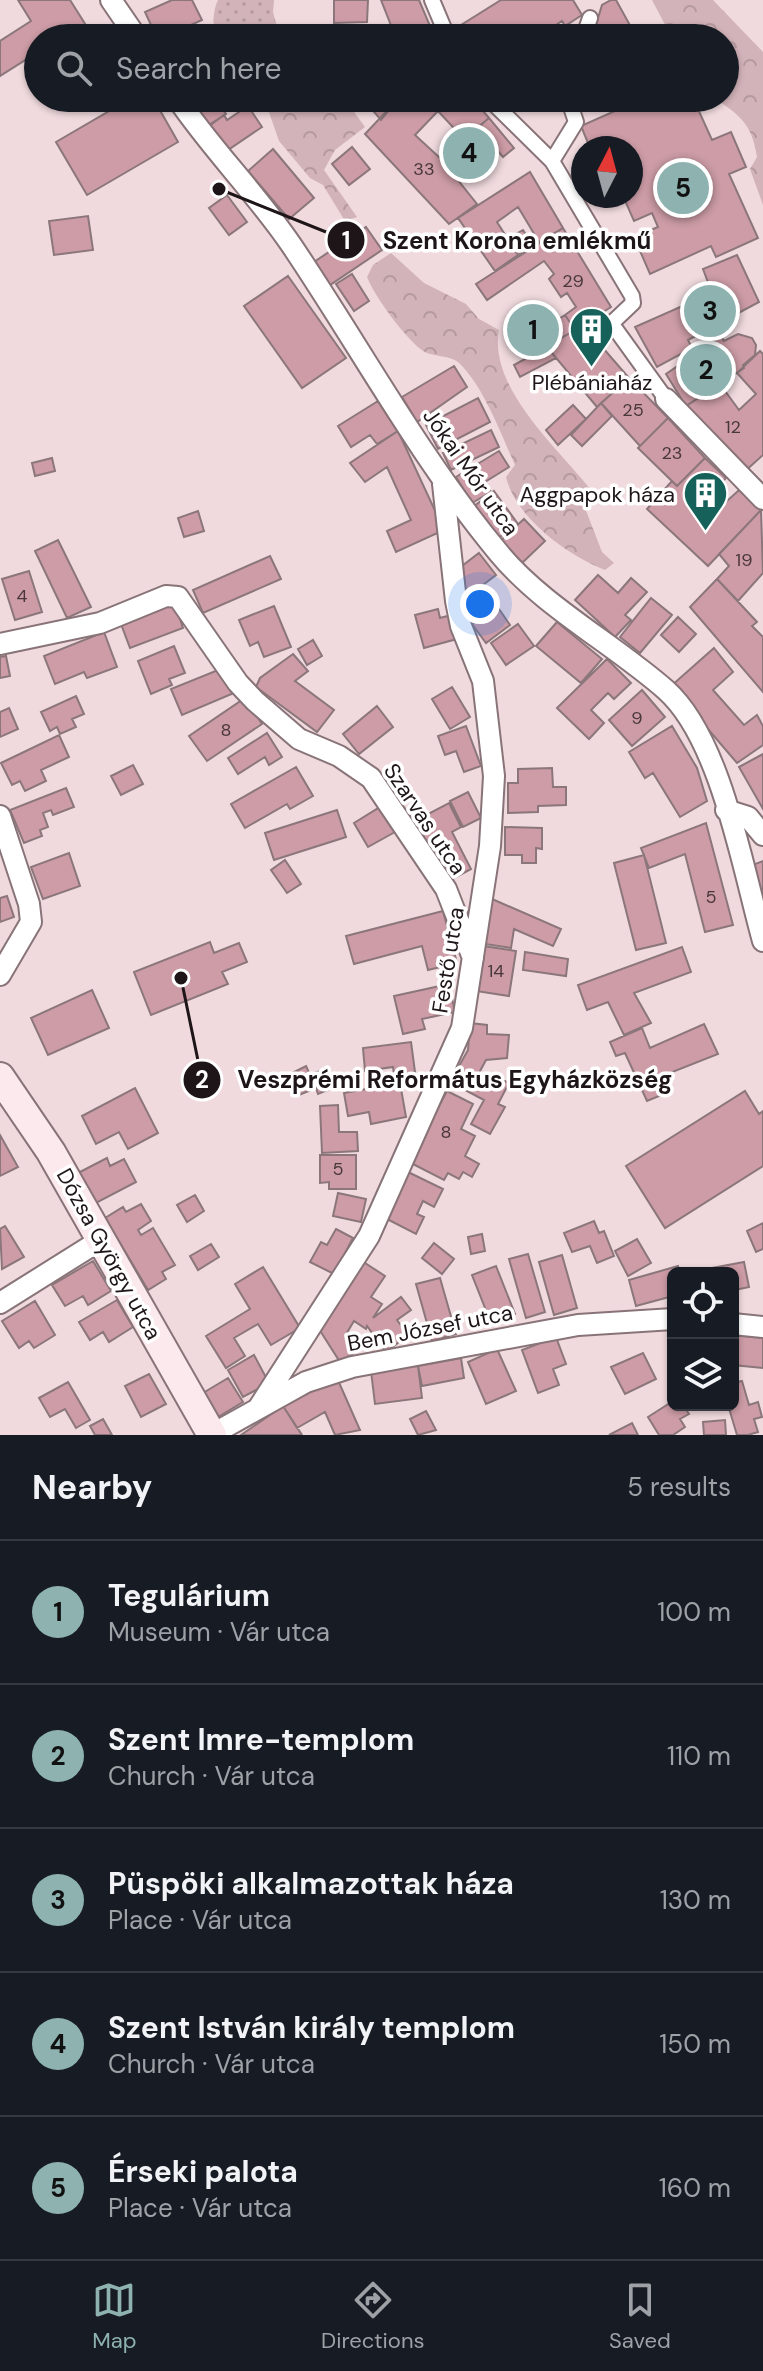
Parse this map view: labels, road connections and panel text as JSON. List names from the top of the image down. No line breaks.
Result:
{"streets":{"main road":["Dózsa György utca"],"street":["Jókai Mór utca","Szarvas utca","Festő utca","Bem József utca"]},"crossings":[["Jókai Mór utca","Festő utca"],["Szarvas utca","Festő utca"],["Festő utca","Bem József utca"],["Dózsa György utca","Bem József utca"]],"places":{"other":["Szent Korona emlékmű","Veszprémi Református Egyházközség"],"building":["Plébániaház","Aggpapok háza"]},"house_numbers":["33","29","25","12","23","19","4","9","8","5","14","8","5"],"north":"top","page":{"search":"Search here","pins":["4","5","3","1","2"],"heading":["Nearby","5 results"],"list":[{"mark":"1","name":"Tegulárium","note":"Museum · Vár utca","value":"100 m"},{"mark":"2","name":"Szent Imre-templom","note":"Church · Vár utca","value":"110 m"},{"mark":"3","name":"Püspöki alkalmazottak háza","note":"Place · Vár utca","value":"130 m"},{"mark":"4","name":"Szent István király templom","note":"Church · Vár utca","value":"150 m"},{"mark":"5","name":"Érseki palota","note":"Place · Vár utca","value":"160 m"}],"nav":["Map","Directions","Saved"]}}
